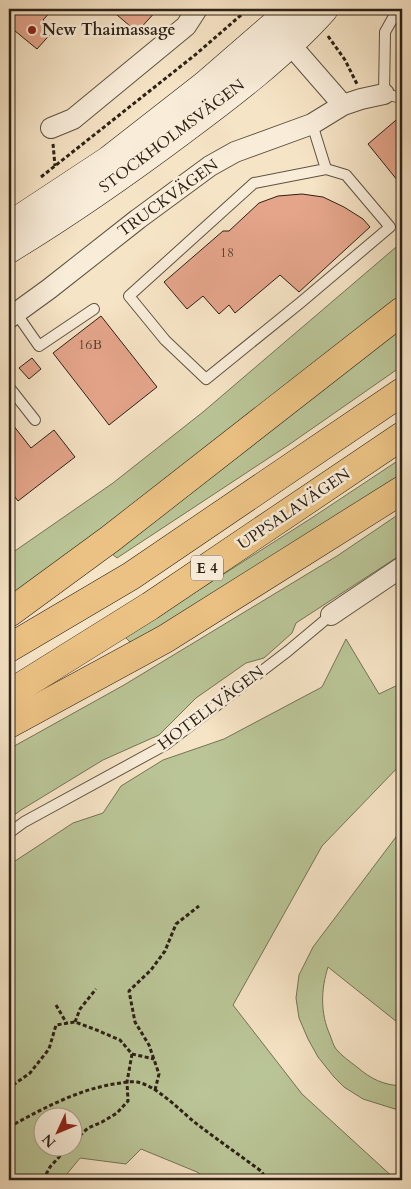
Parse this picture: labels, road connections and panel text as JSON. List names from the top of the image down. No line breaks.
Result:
{"streets":{"highway":["UPPSALAVÄGEN","E 4"],"main road":["STOCKHOLMSVÄGEN"],"street":["TRUCKVÄGEN","HOTELLVÄGEN"]},"places":["New Thaimassage"],"house_numbers":["18","16B"],"north":"bottom left"}
